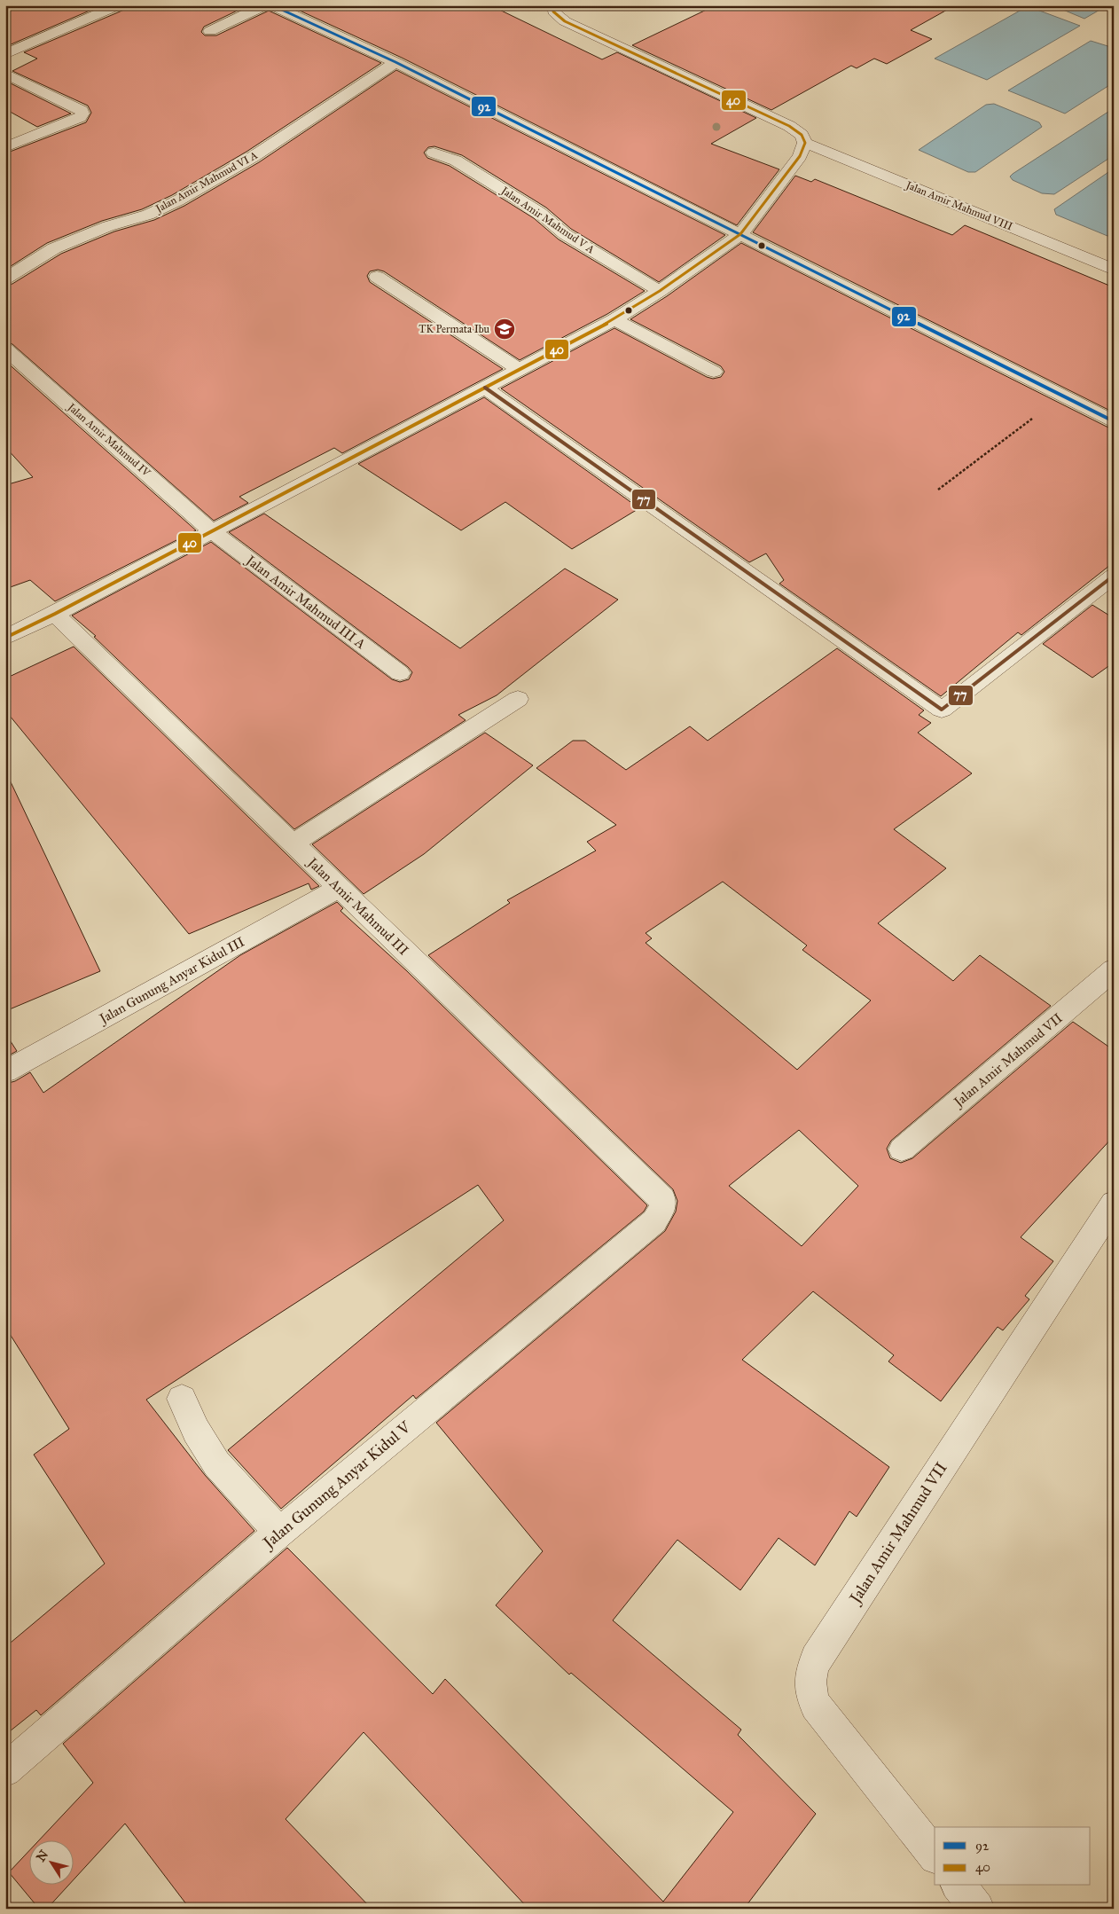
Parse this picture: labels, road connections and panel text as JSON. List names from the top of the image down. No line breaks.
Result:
{"streets":{"street":["Jalan Amir Mahmud VI A","Jalan Amir Mahmud VIII","Jalan Amir Mahmud V A","Jalan Amir Mahmud IV","Jalan Amir Mahmud III A","Jalan Amir Mahmud III","Jalan Gunung Anyar Kidul III","Jalan Amir Mahmud VII","Jalan Gunung Anyar Kidul V"]},"crossings":[["Jalan Amir Mahmud IV","Jalan Amir Mahmud III A"],["Jalan Amir Mahmud III","Jalan Gunung Anyar Kidul III"],["Jalan Amir Mahmud III","Jalan Gunung Anyar Kidul V"]],"places":{"school or university":["TK Permata Ibu"]},"lines":["transit line 92","transit line 40","transit line 77"],"legend":["92","40"],"north":"top left"}
